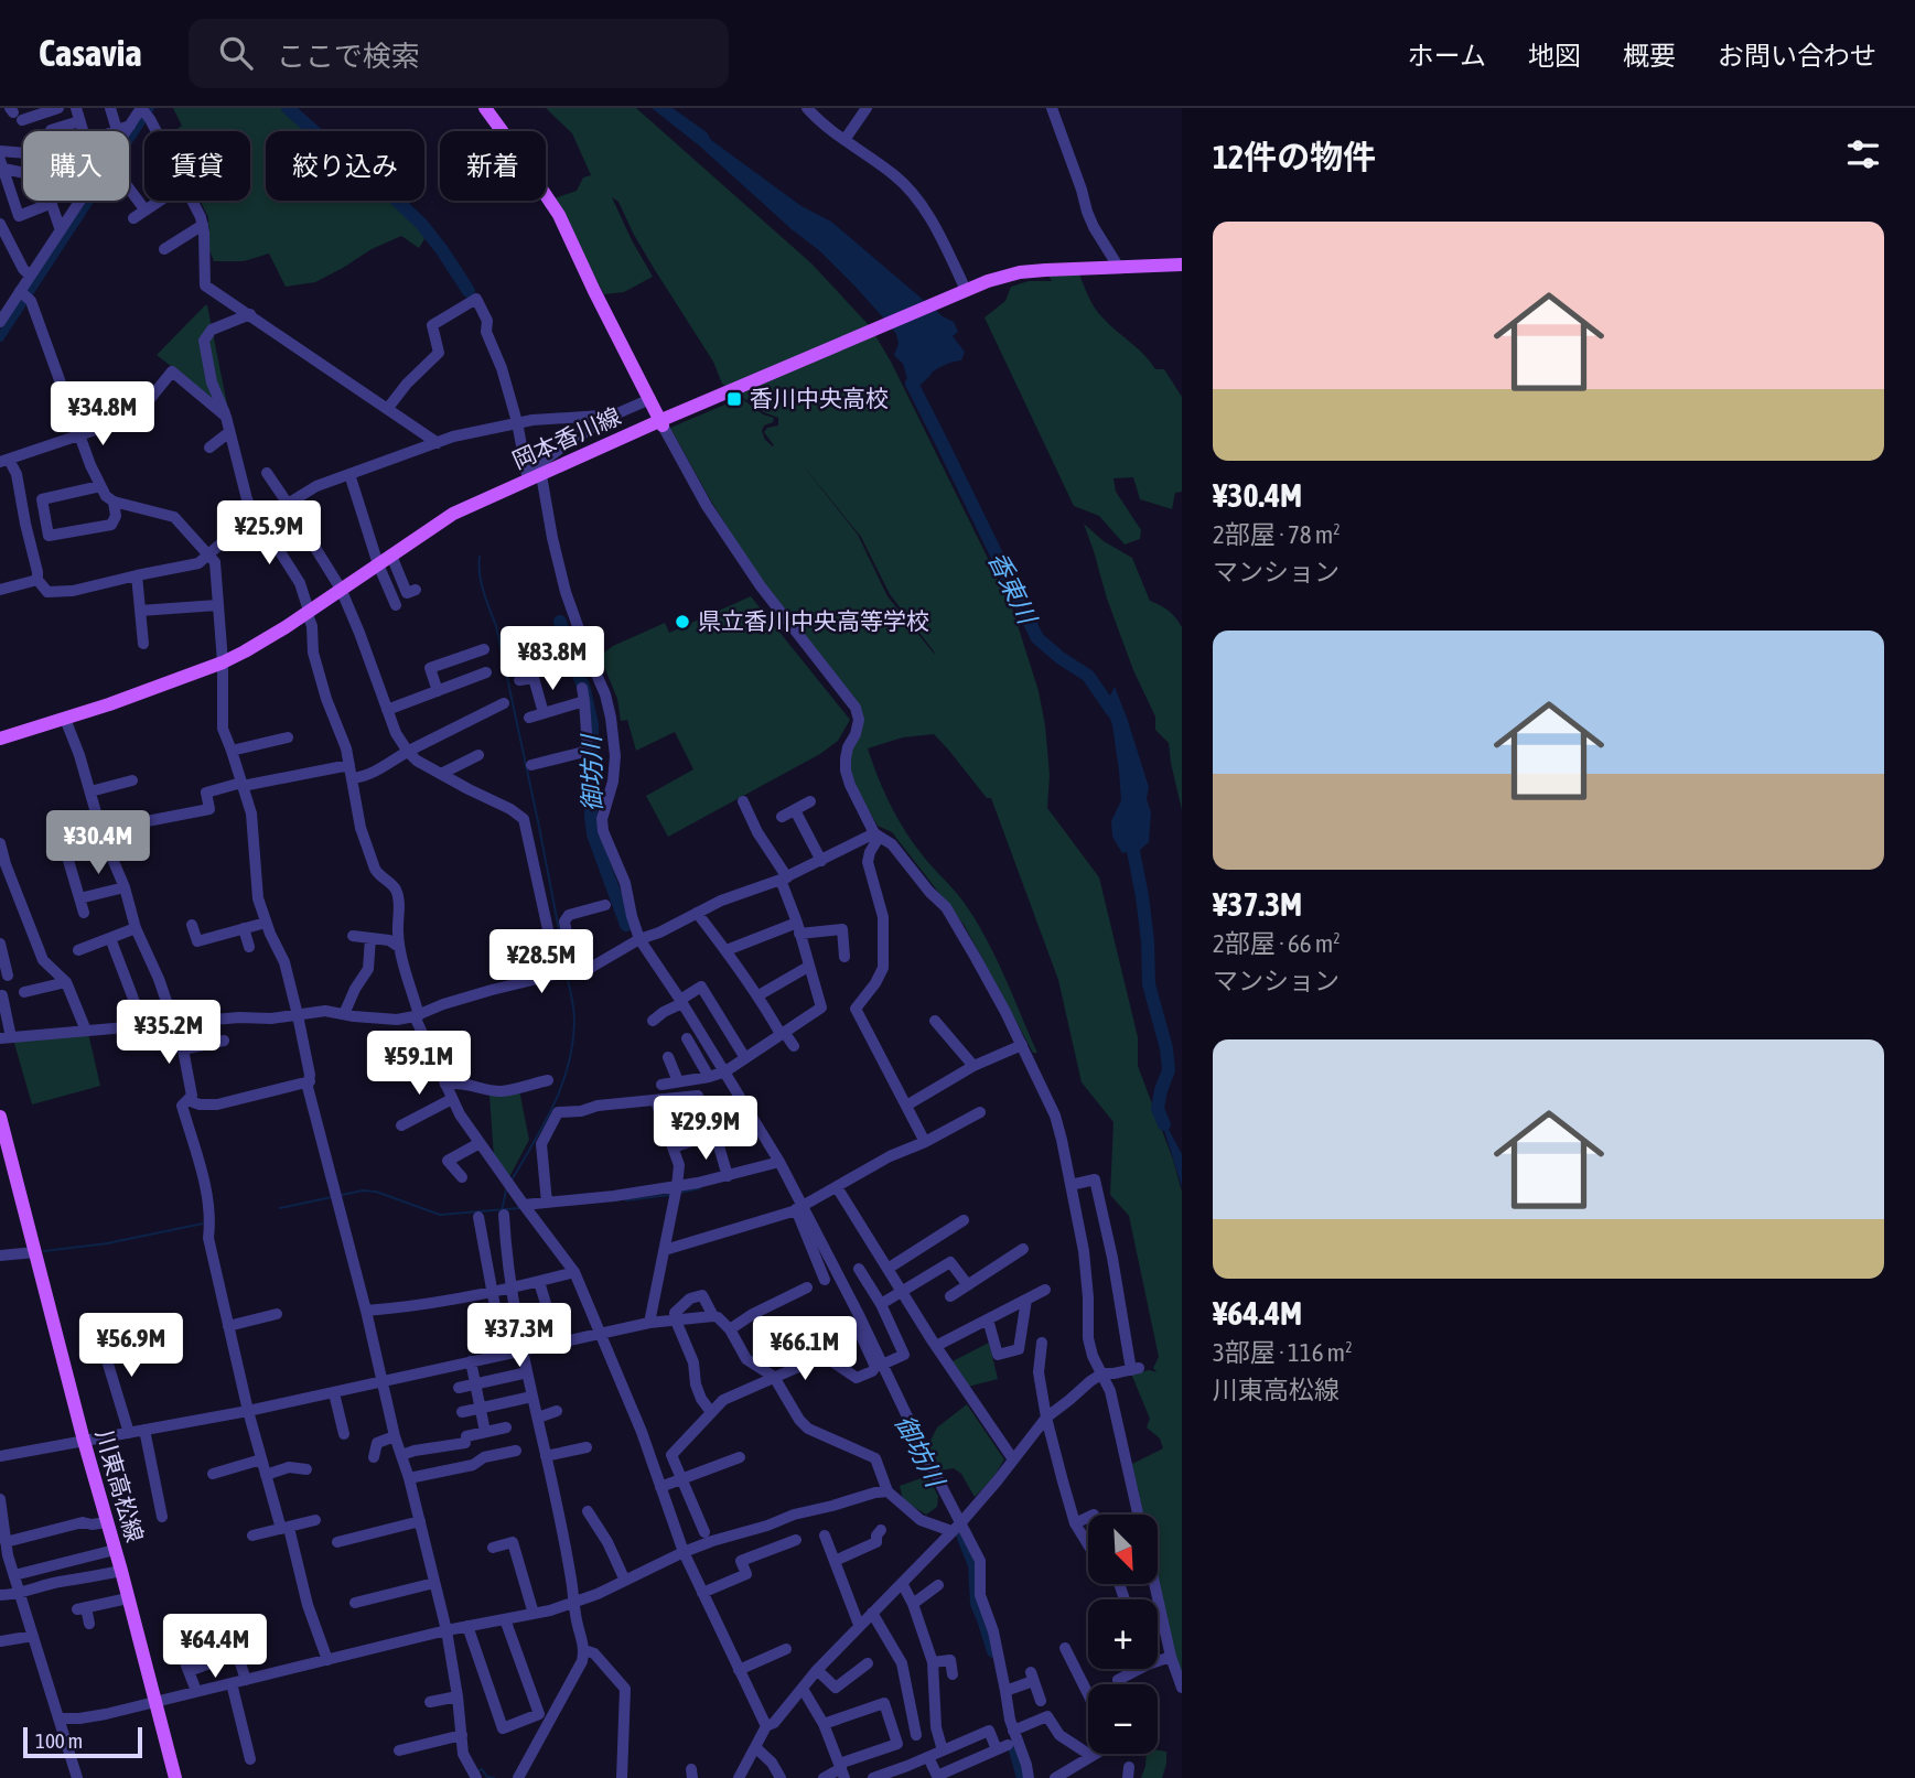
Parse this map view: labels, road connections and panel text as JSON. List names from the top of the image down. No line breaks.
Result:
{"streets":{"main road":["岡本香川線","川東高松線"]},"water":["香東川","御坊川"],"places":{"transit":["香川中央高校"],"other":["県立香川中央高等学校"]},"scale_bar":"100 m","north":"bottom right","page":{"header":"Casavia","search":"ここで検索","nav":["ホーム","地図","概要","お問い合わせ"],"heading":"12件の物件","chip":["購入","賃貸","絞り込み","新着"],"list":[{"name":"¥30.4M","note":"2部屋 · 78 m² · マンション"},{"name":"¥37.3M","note":"2部屋 · 66 m² · マンション"},{"name":"¥64.4M","note":"3部屋 · 116 m² · 川東高松線"}],"price":["¥34.8M","¥25.9M","¥83.8M","¥30.4M","¥28.5M","¥35.2M","¥59.1M","¥29.9M","¥37.3M","¥56.9M","¥66.1M","¥64.4M"],"map_buttons":["+","−"],"scale":"100 m"}}
